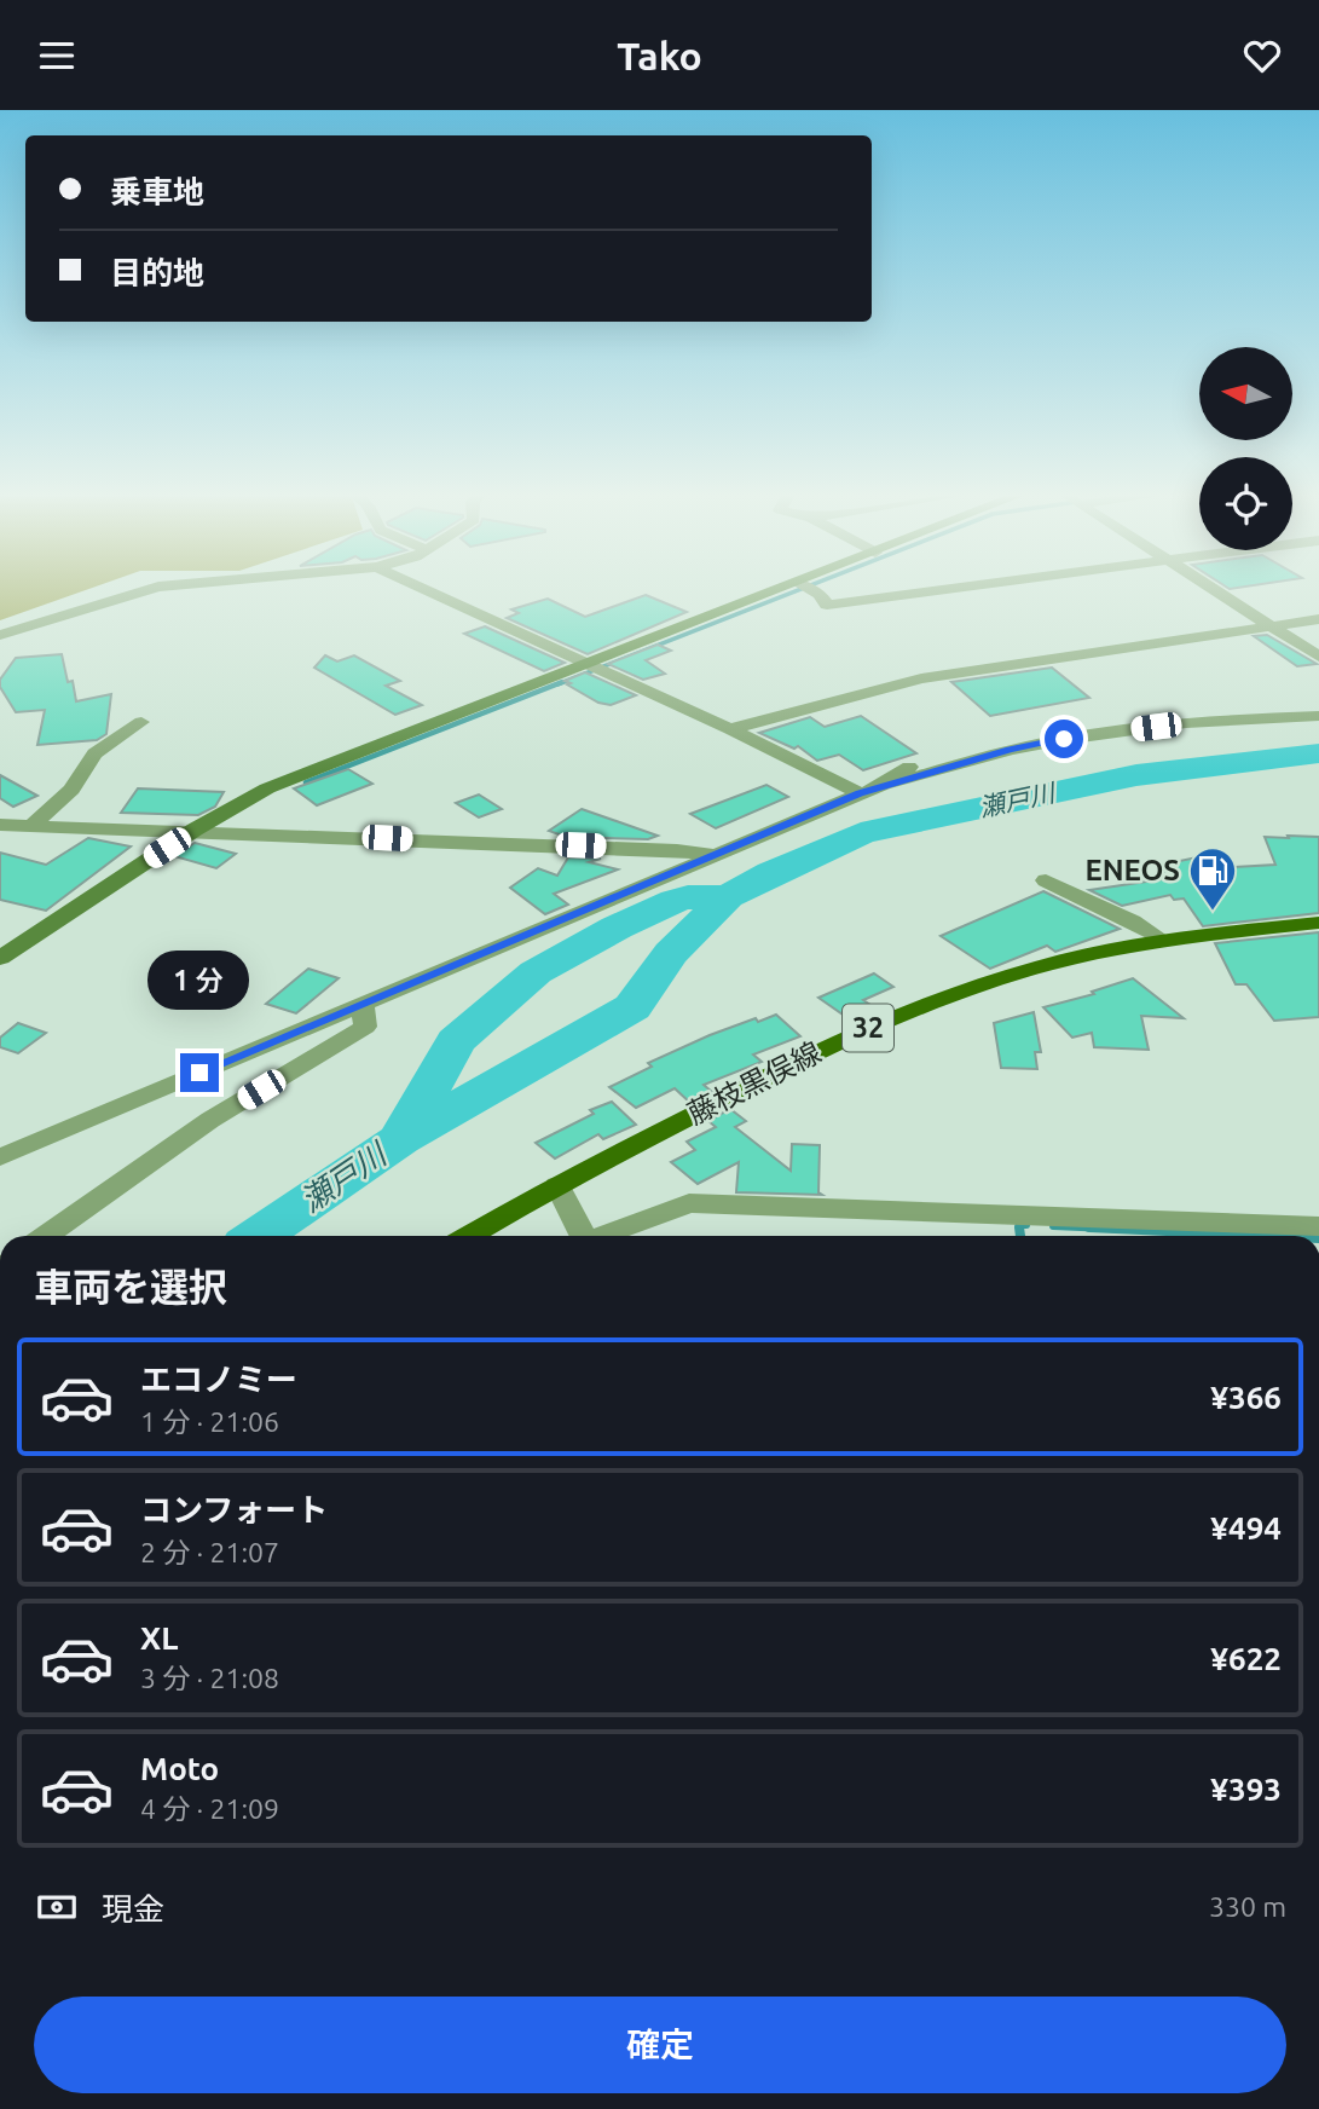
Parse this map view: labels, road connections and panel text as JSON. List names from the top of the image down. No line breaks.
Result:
{"streets":{"main road":["32","藤枝黒俣線"]},"water":["瀬戸川"],"places":{"fuel station":["ENEOS"]},"north":"left","page":{"header":"Tako","banner":["乗車地","目的地"],"bubble":"1 分","heading":"車両を選択","list":[{"name":"エコノミー","note":"1 分 · 21:06","value":"¥366"},{"name":"コンフォート","note":"2 分 · 21:07","value":"¥494"},{"name":"XL","note":"3 分 · 21:08","value":"¥622"},{"name":"Moto","note":"4 分 · 21:09","value":"¥393"}],"pay":["現金","330 m"],"buttons":"確定"}}
